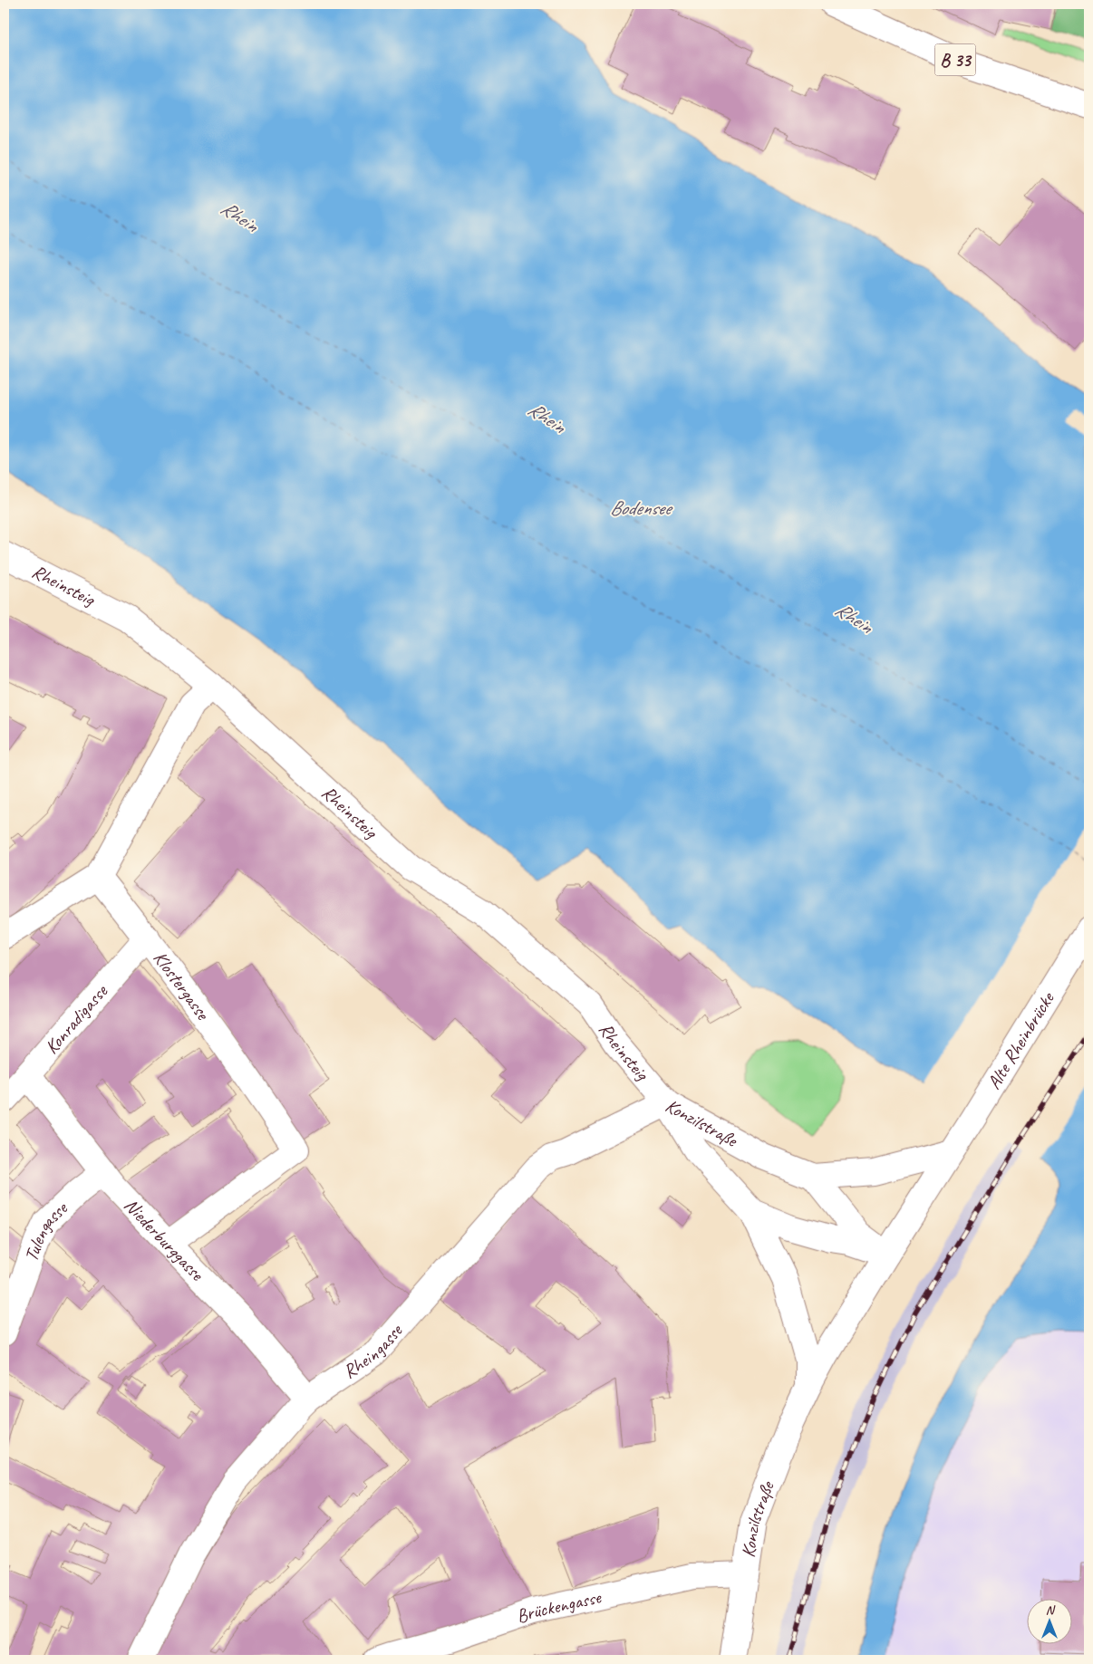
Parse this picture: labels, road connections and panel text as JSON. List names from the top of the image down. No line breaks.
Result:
{"streets":{"street":["B 33","Rheinsteig","Klostergasse","Konradigasse","Alte Rheinbrücke","Konzilstraße","Tulengasse","Niederburggasse","Rheingasse","Brückengasse"]},"crossings":[["Rheinsteig","Konzilstraße"],["Rheinsteig","Rheingasse"],["Klostergasse","Konradigasse"],["Klostergasse","Niederburggasse"],["Konradigasse","Niederburggasse"],["Alte Rheinbrücke","Konzilstraße"],["Konzilstraße","Rheingasse"],["Konzilstraße","Brückengasse"],["Tulengasse","Niederburggasse"],["Niederburggasse","Rheingasse"]],"water":["Rhein","Bodensee"],"north":"top"}
